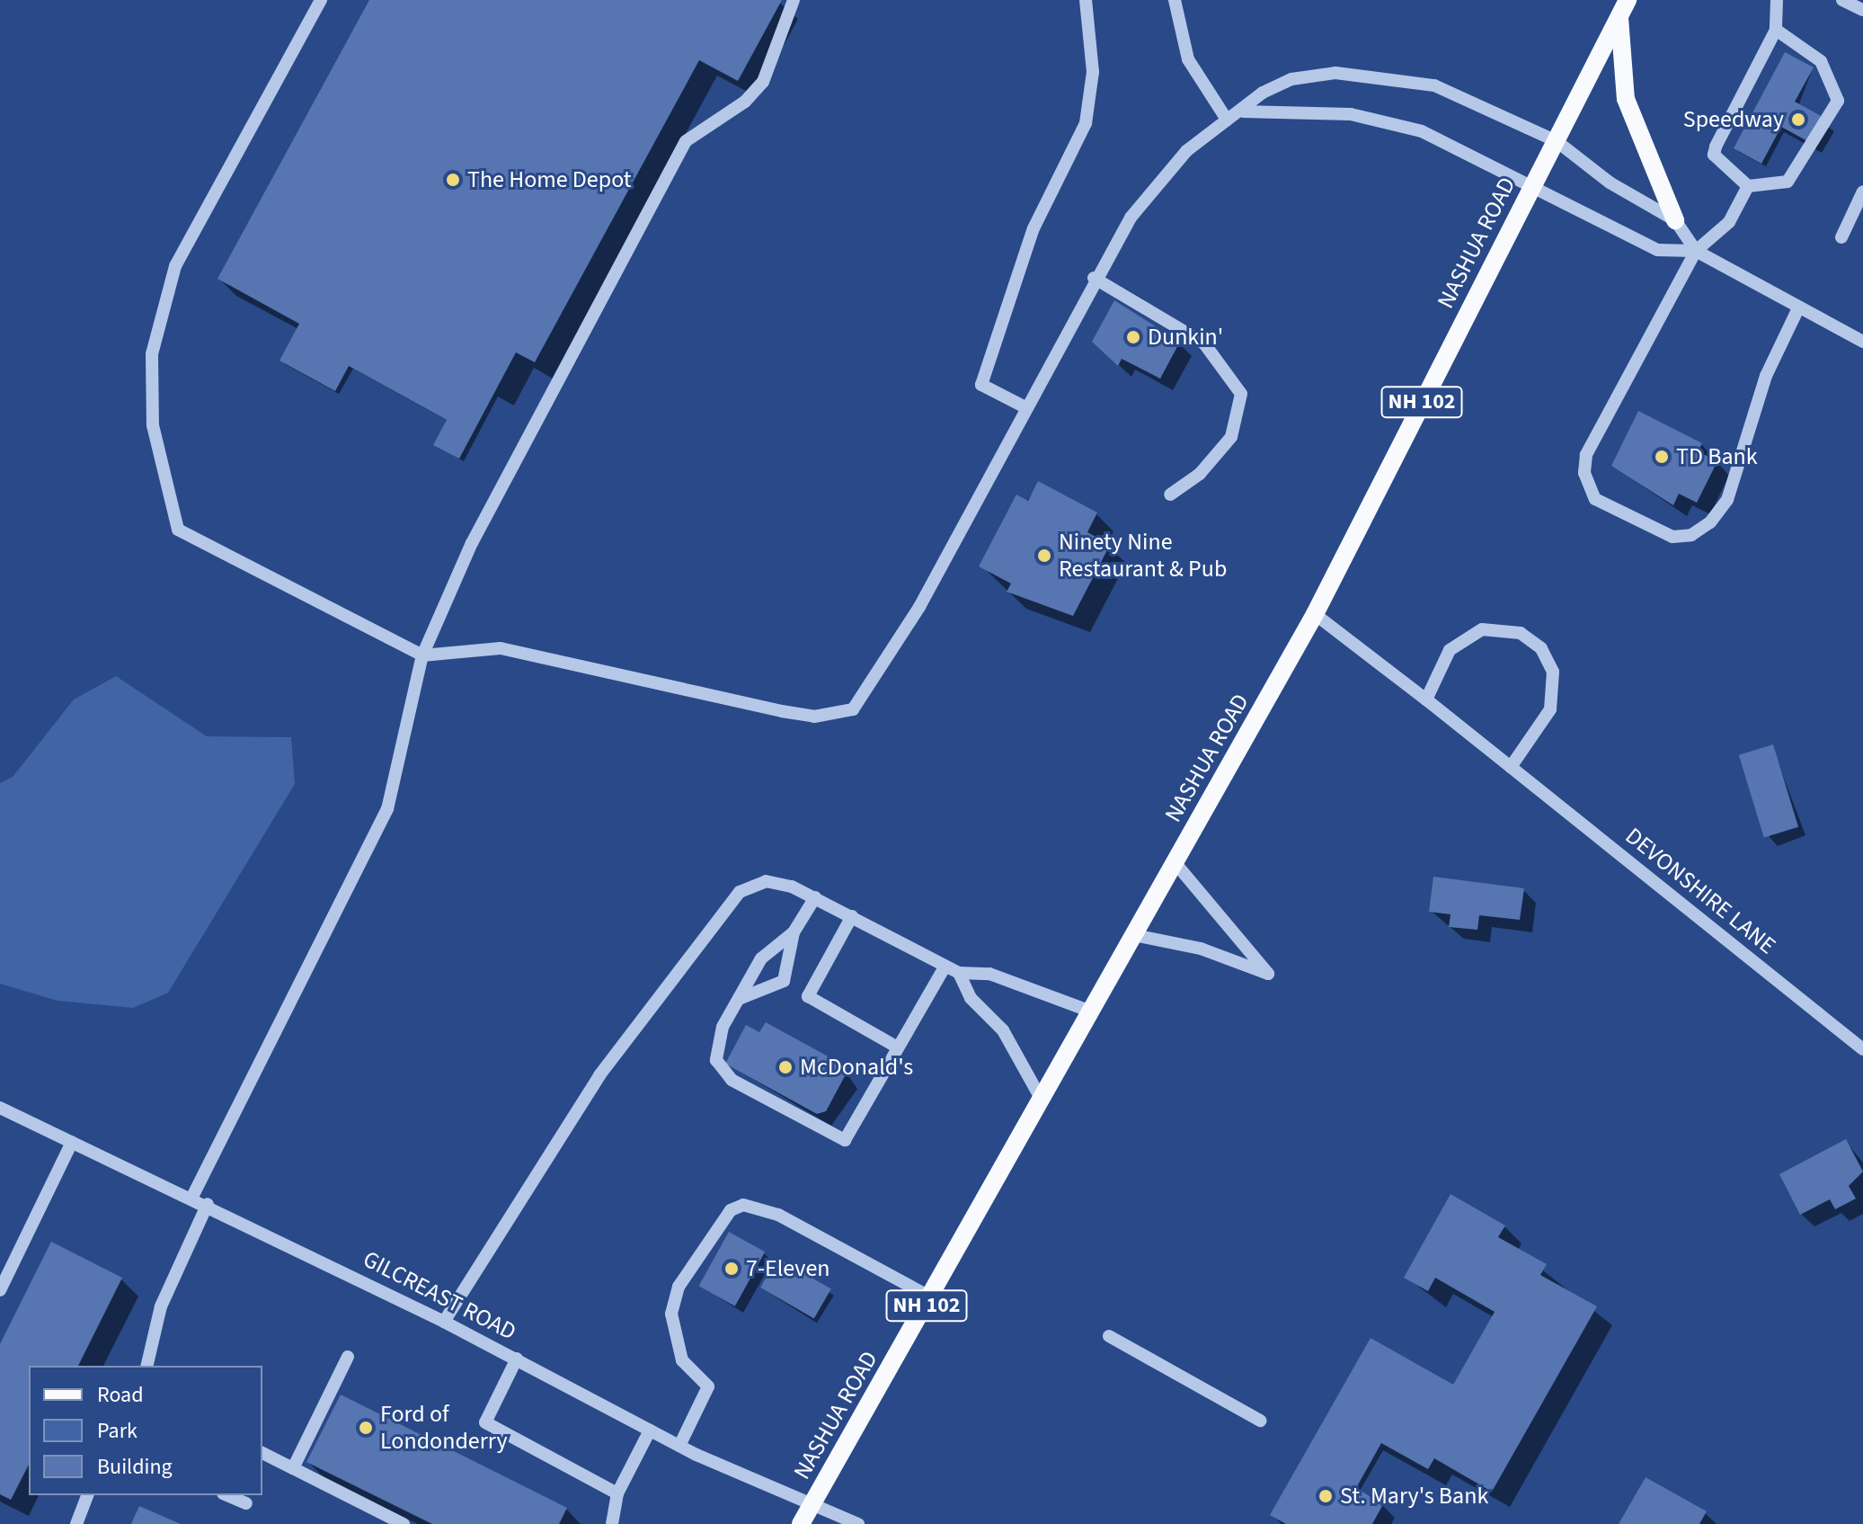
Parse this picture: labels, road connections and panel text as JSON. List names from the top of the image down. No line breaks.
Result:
{"streets":{"main road":["NASHUA ROAD","NH 102"],"street":["DEVONSHIRE LANE","GILCREAST ROAD"]},"crossings":[["NASHUA ROAD","DEVONSHIRE LANE"],["NASHUA ROAD","GILCREAST ROAD"]],"places":["Speedway","The Home Depot","Dunkin'","TD Bank","Ninety Nine Restaurant & Pub","McDonald's","7-Eleven","Ford of Londonderry","St. Mary's Bank"],"legend":["Road","Park","Building"]}
